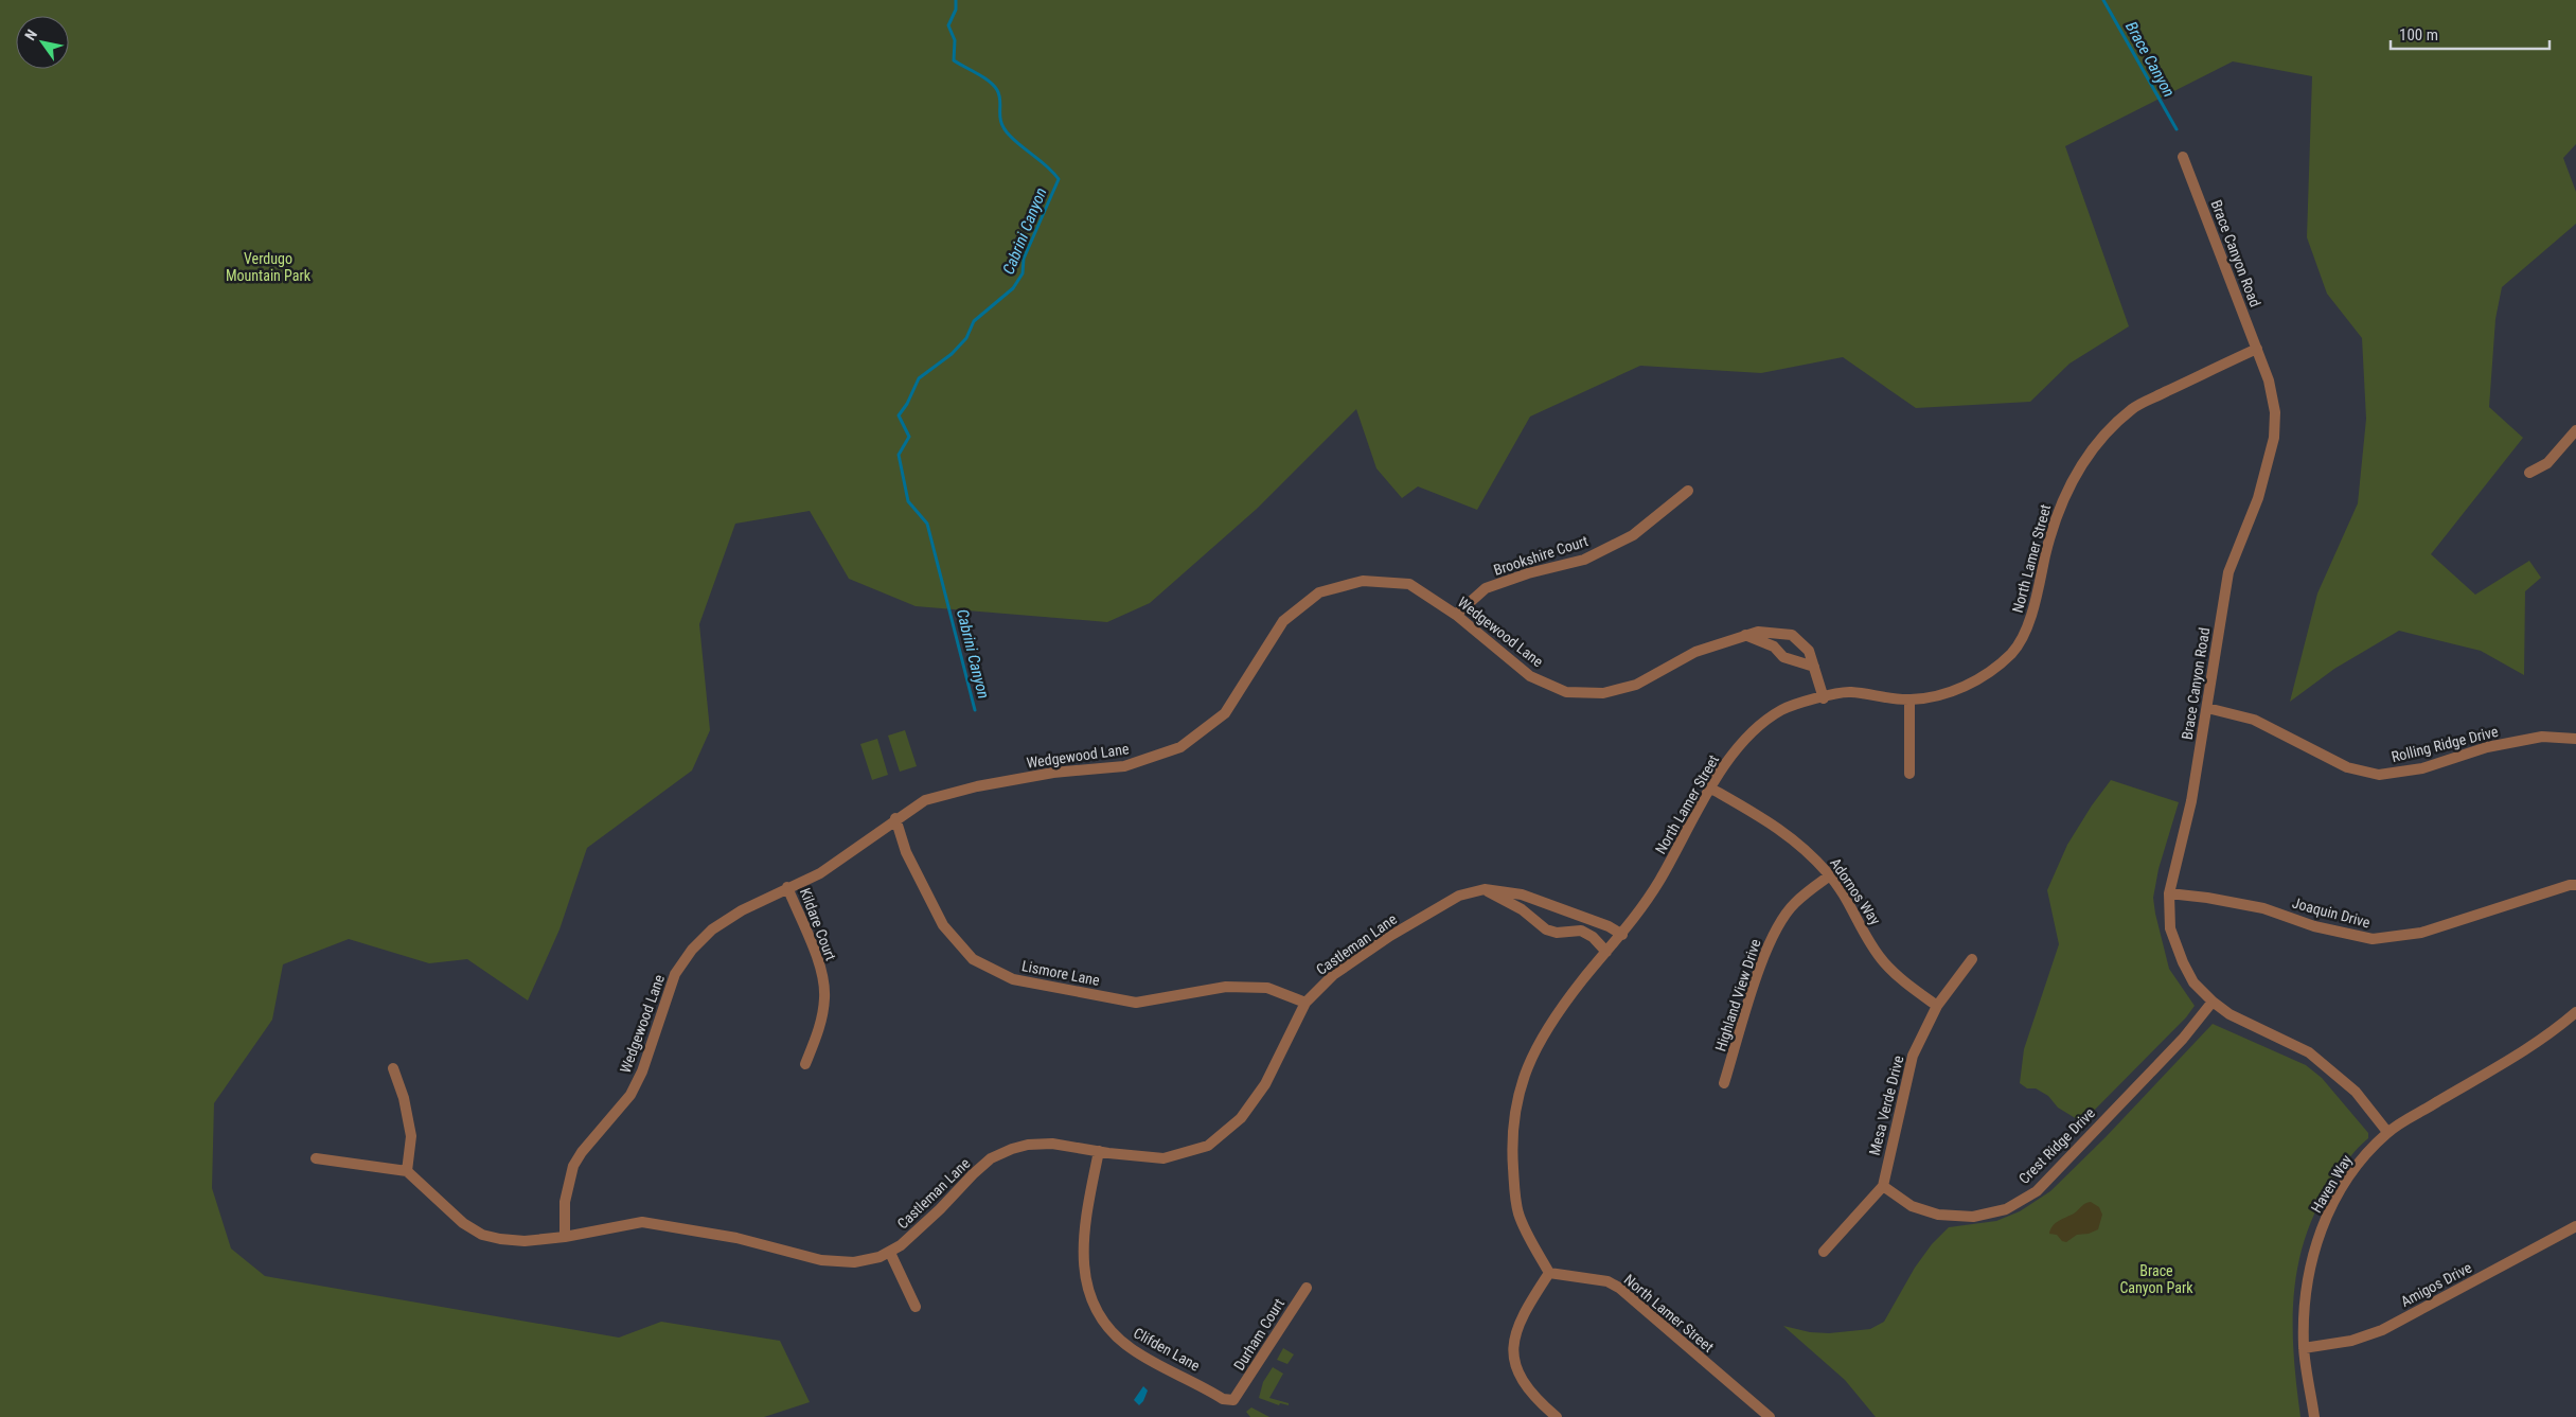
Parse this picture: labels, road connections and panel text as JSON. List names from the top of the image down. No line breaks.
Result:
{"streets":{"street":["Brace Canyon Road","Brookshire Court","North Lamer Street","Wedgewood Lane","Rolling Ridge Drive","Adornos Way","Joaquin Drive","Kildare Court","Castleman Lane","Lismore Lane","Highland View Drive","Mesa Verde Drive","Crest Ridge Drive","Haven Way","Amigos Drive","Durham Court","Clifden Lane"]},"crossings":[["Brace Canyon Road","North Lamer Street"],["Brace Canyon Road","Rolling Ridge Drive"],["Brace Canyon Road","Joaquin Drive"],["Brace Canyon Road","Crest Ridge Drive"],["Brace Canyon Road","Haven Way"],["Brookshire Court","Wedgewood Lane"],["North Lamer Street","Wedgewood Lane"],["North Lamer Street","Adornos Way"],["North Lamer Street","Castleman Lane"],["Wedgewood Lane","Kildare Court"],["Wedgewood Lane","Castleman Lane"],["Wedgewood Lane","Lismore Lane"],["Adornos Way","Highland View Drive"],["Adornos Way","Mesa Verde Drive"],["Castleman Lane","Lismore Lane"],["Castleman Lane","Clifden Lane"],["Mesa Verde Drive","Crest Ridge Drive"],["Haven Way","Amigos Drive"],["Durham Court","Clifden Lane"]],"water":["Brace Canyon","Cabrini Canyon"],"parks":["Verdugo Mountain Park","Brace Canyon Park"],"scale_bar":"100 m","north":"top left"}
